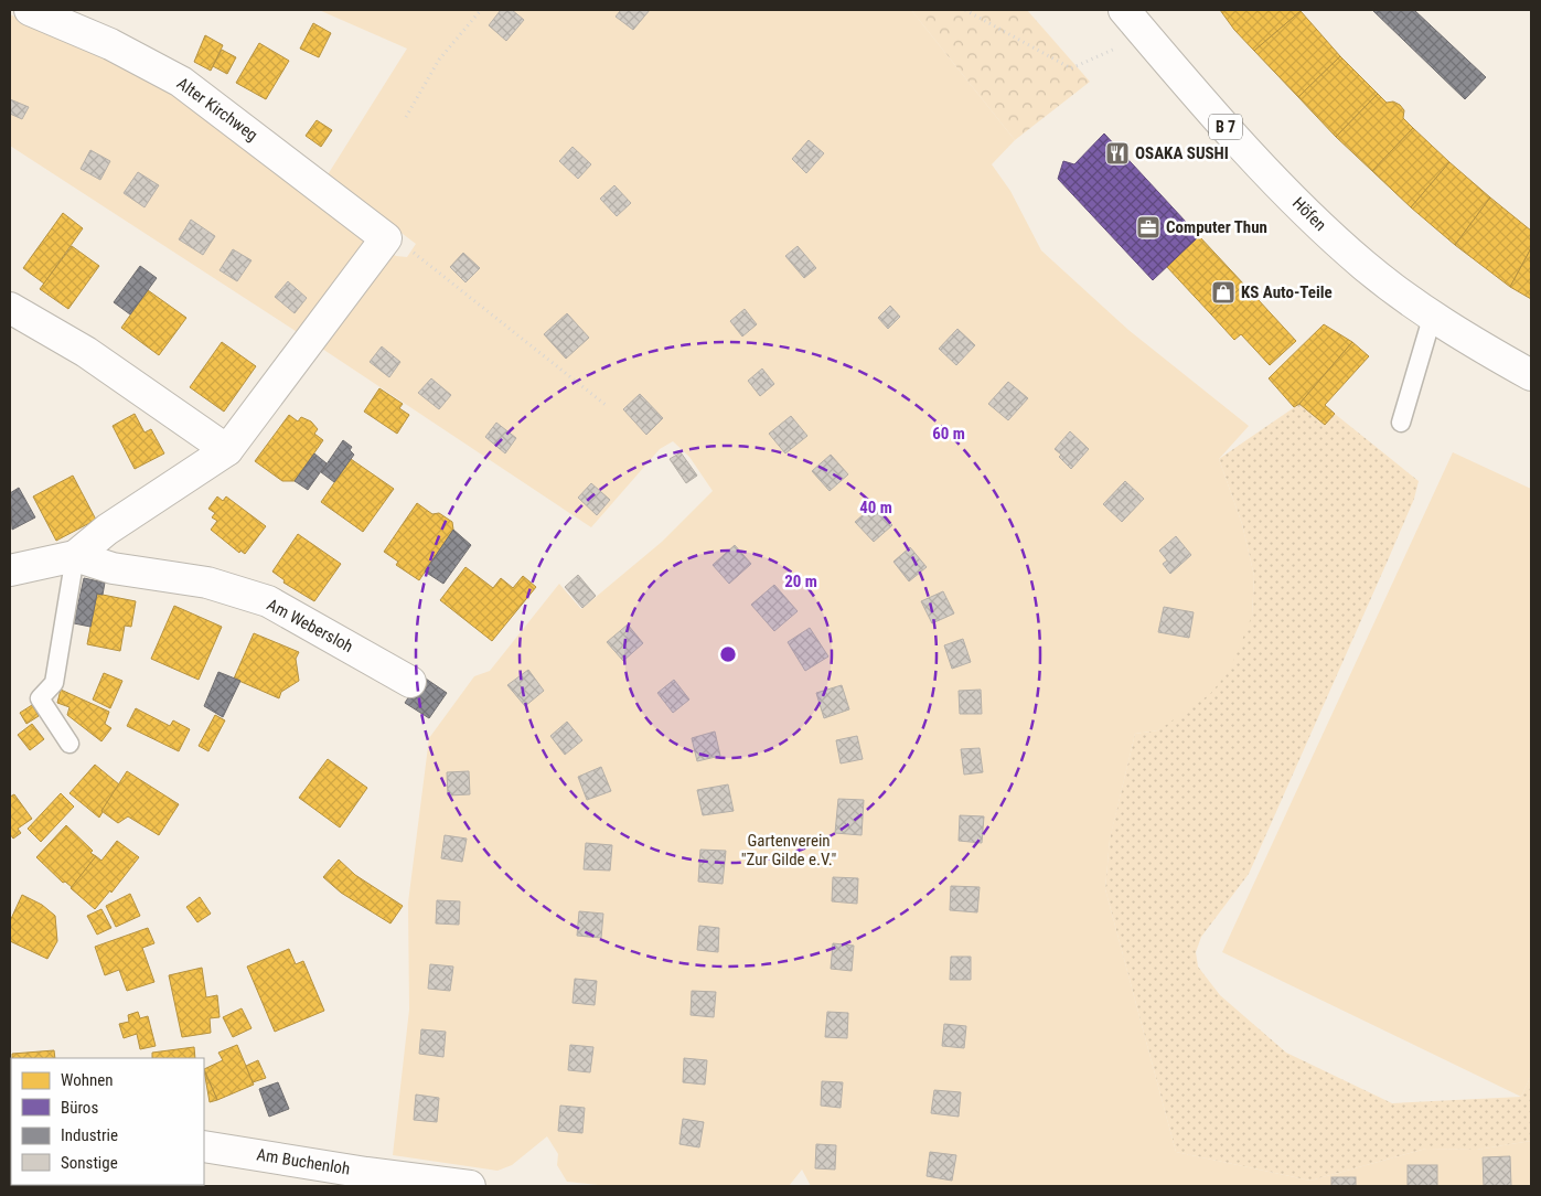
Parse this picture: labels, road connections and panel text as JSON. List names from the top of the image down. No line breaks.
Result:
{"streets":{"street":["Alter Kirchweg","B 7","Höfen","Am Webersloh","Am Buchenloh"]},"crossings":[["Alter Kirchweg","Am Webersloh"]],"parks":["Gartenverein \"Zur Gilde e.V.\""],"places":{"restaurant":["OSAKA SUSHI"],"office":["Computer Thun"],"shop":["KS Auto-Teile"]},"legend":["Wohnen","Büros","Industrie","Sonstige"],"rings":["60 m","40 m","20 m"]}
